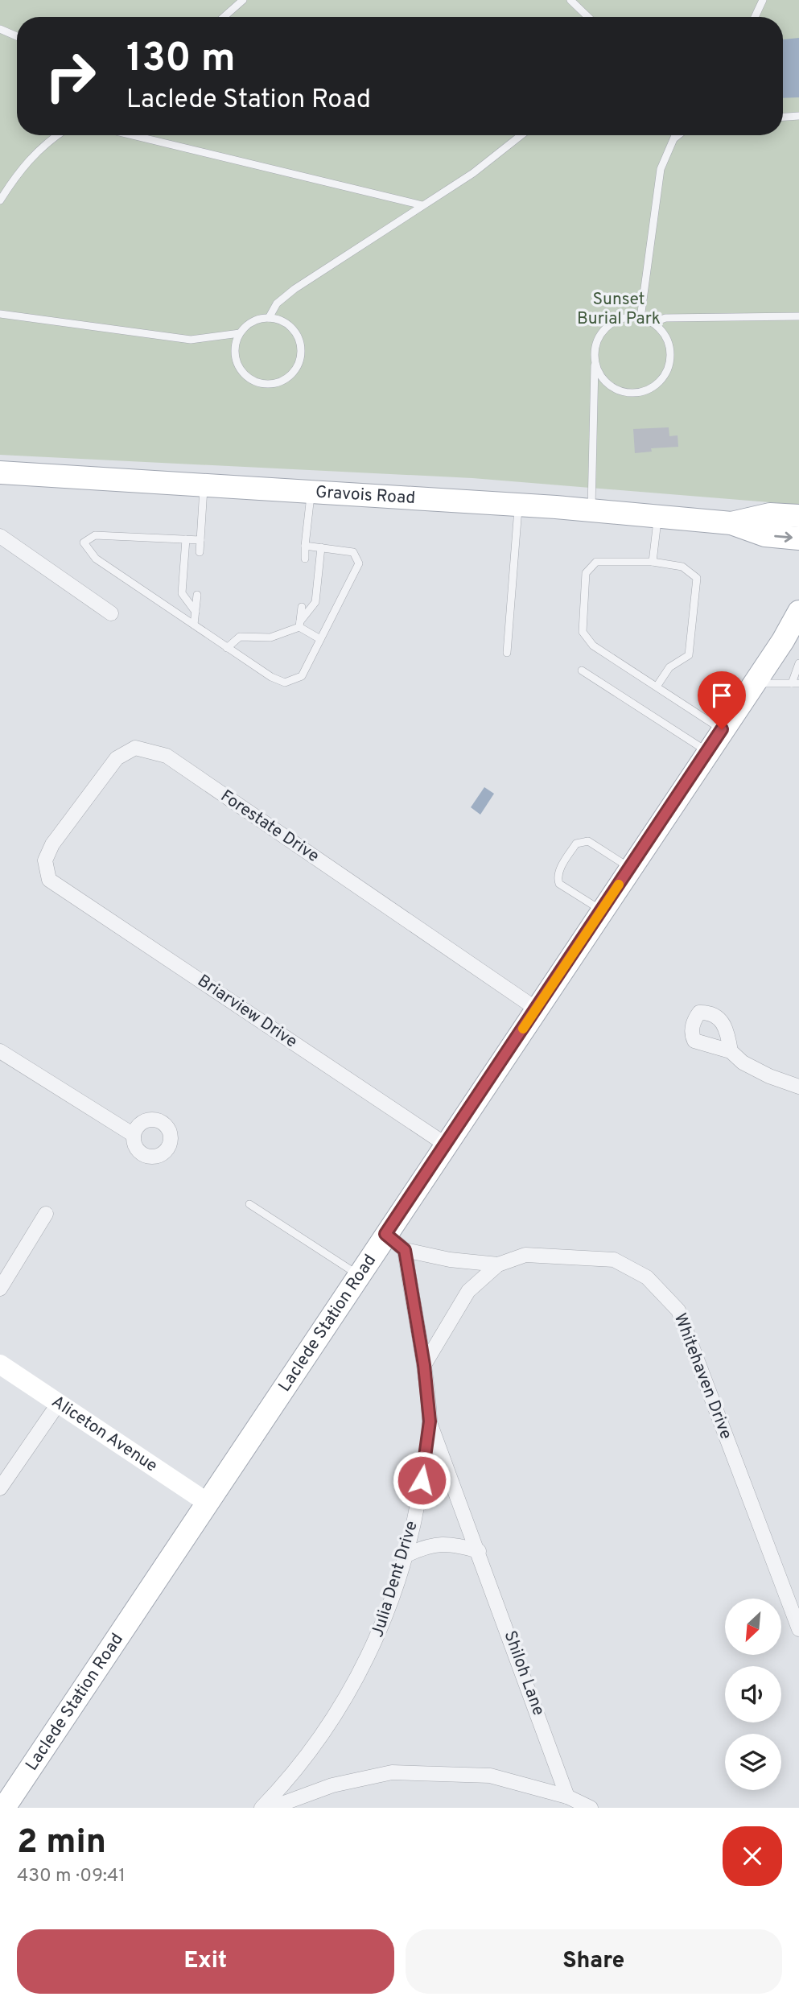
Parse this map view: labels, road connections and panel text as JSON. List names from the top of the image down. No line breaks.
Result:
{"streets":{"main road":["Gravois Road","Laclede Station Road"],"street":["Forestate Drive","Briarview Drive","Whitehaven Drive","Aliceton Avenue","Julia Dent Drive","Shiloh Lane"]},"crossings":[["Forestate Drive","Briarview Drive"],["Forestate Drive","Laclede Station Road"],["Briarview Drive","Laclede Station Road"],["Laclede Station Road","Whitehaven Drive"],["Laclede Station Road","Aliceton Avenue"],["Whitehaven Drive","Julia Dent Drive"],["Julia Dent Drive","Shiloh Lane"]],"parks":["Sunset Burial Park"],"north":"bottom left","page":{"turn":["130 m","Laclede Station Road"],"heading":["2 min","430 m · 09:41"],"buttons":["Exit","Share"]}}
